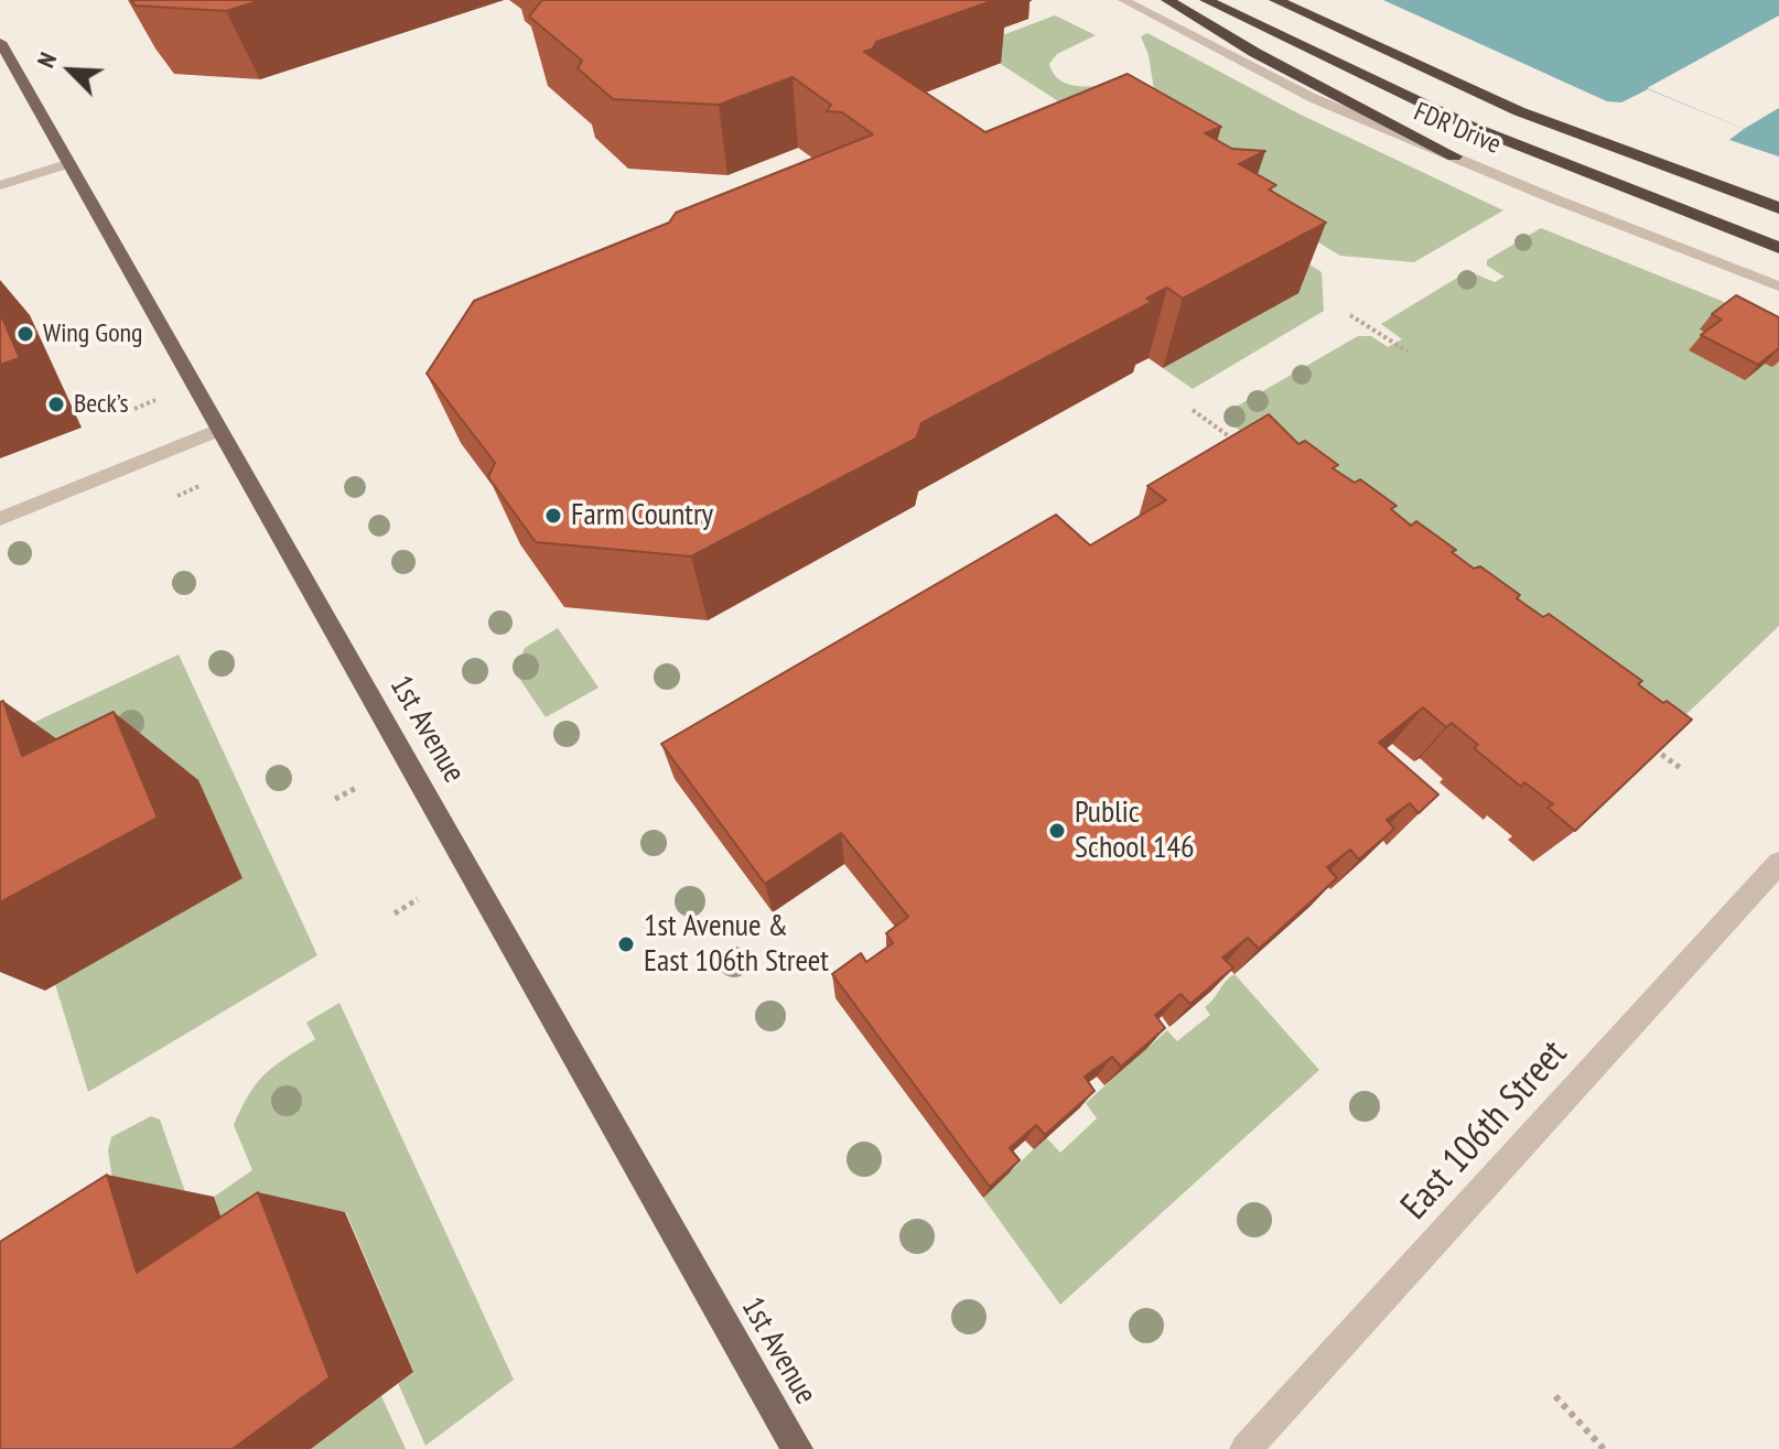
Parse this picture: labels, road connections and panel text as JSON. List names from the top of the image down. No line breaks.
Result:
{"streets":{"highway":["FDR Drive"],"main road":["1st Avenue"],"street":["East 106th Street"]},"places":["Wing Gong","Beck’s","Farm Country","Public School 146","1st Avenue & East 106th Street"],"north":"top left"}
